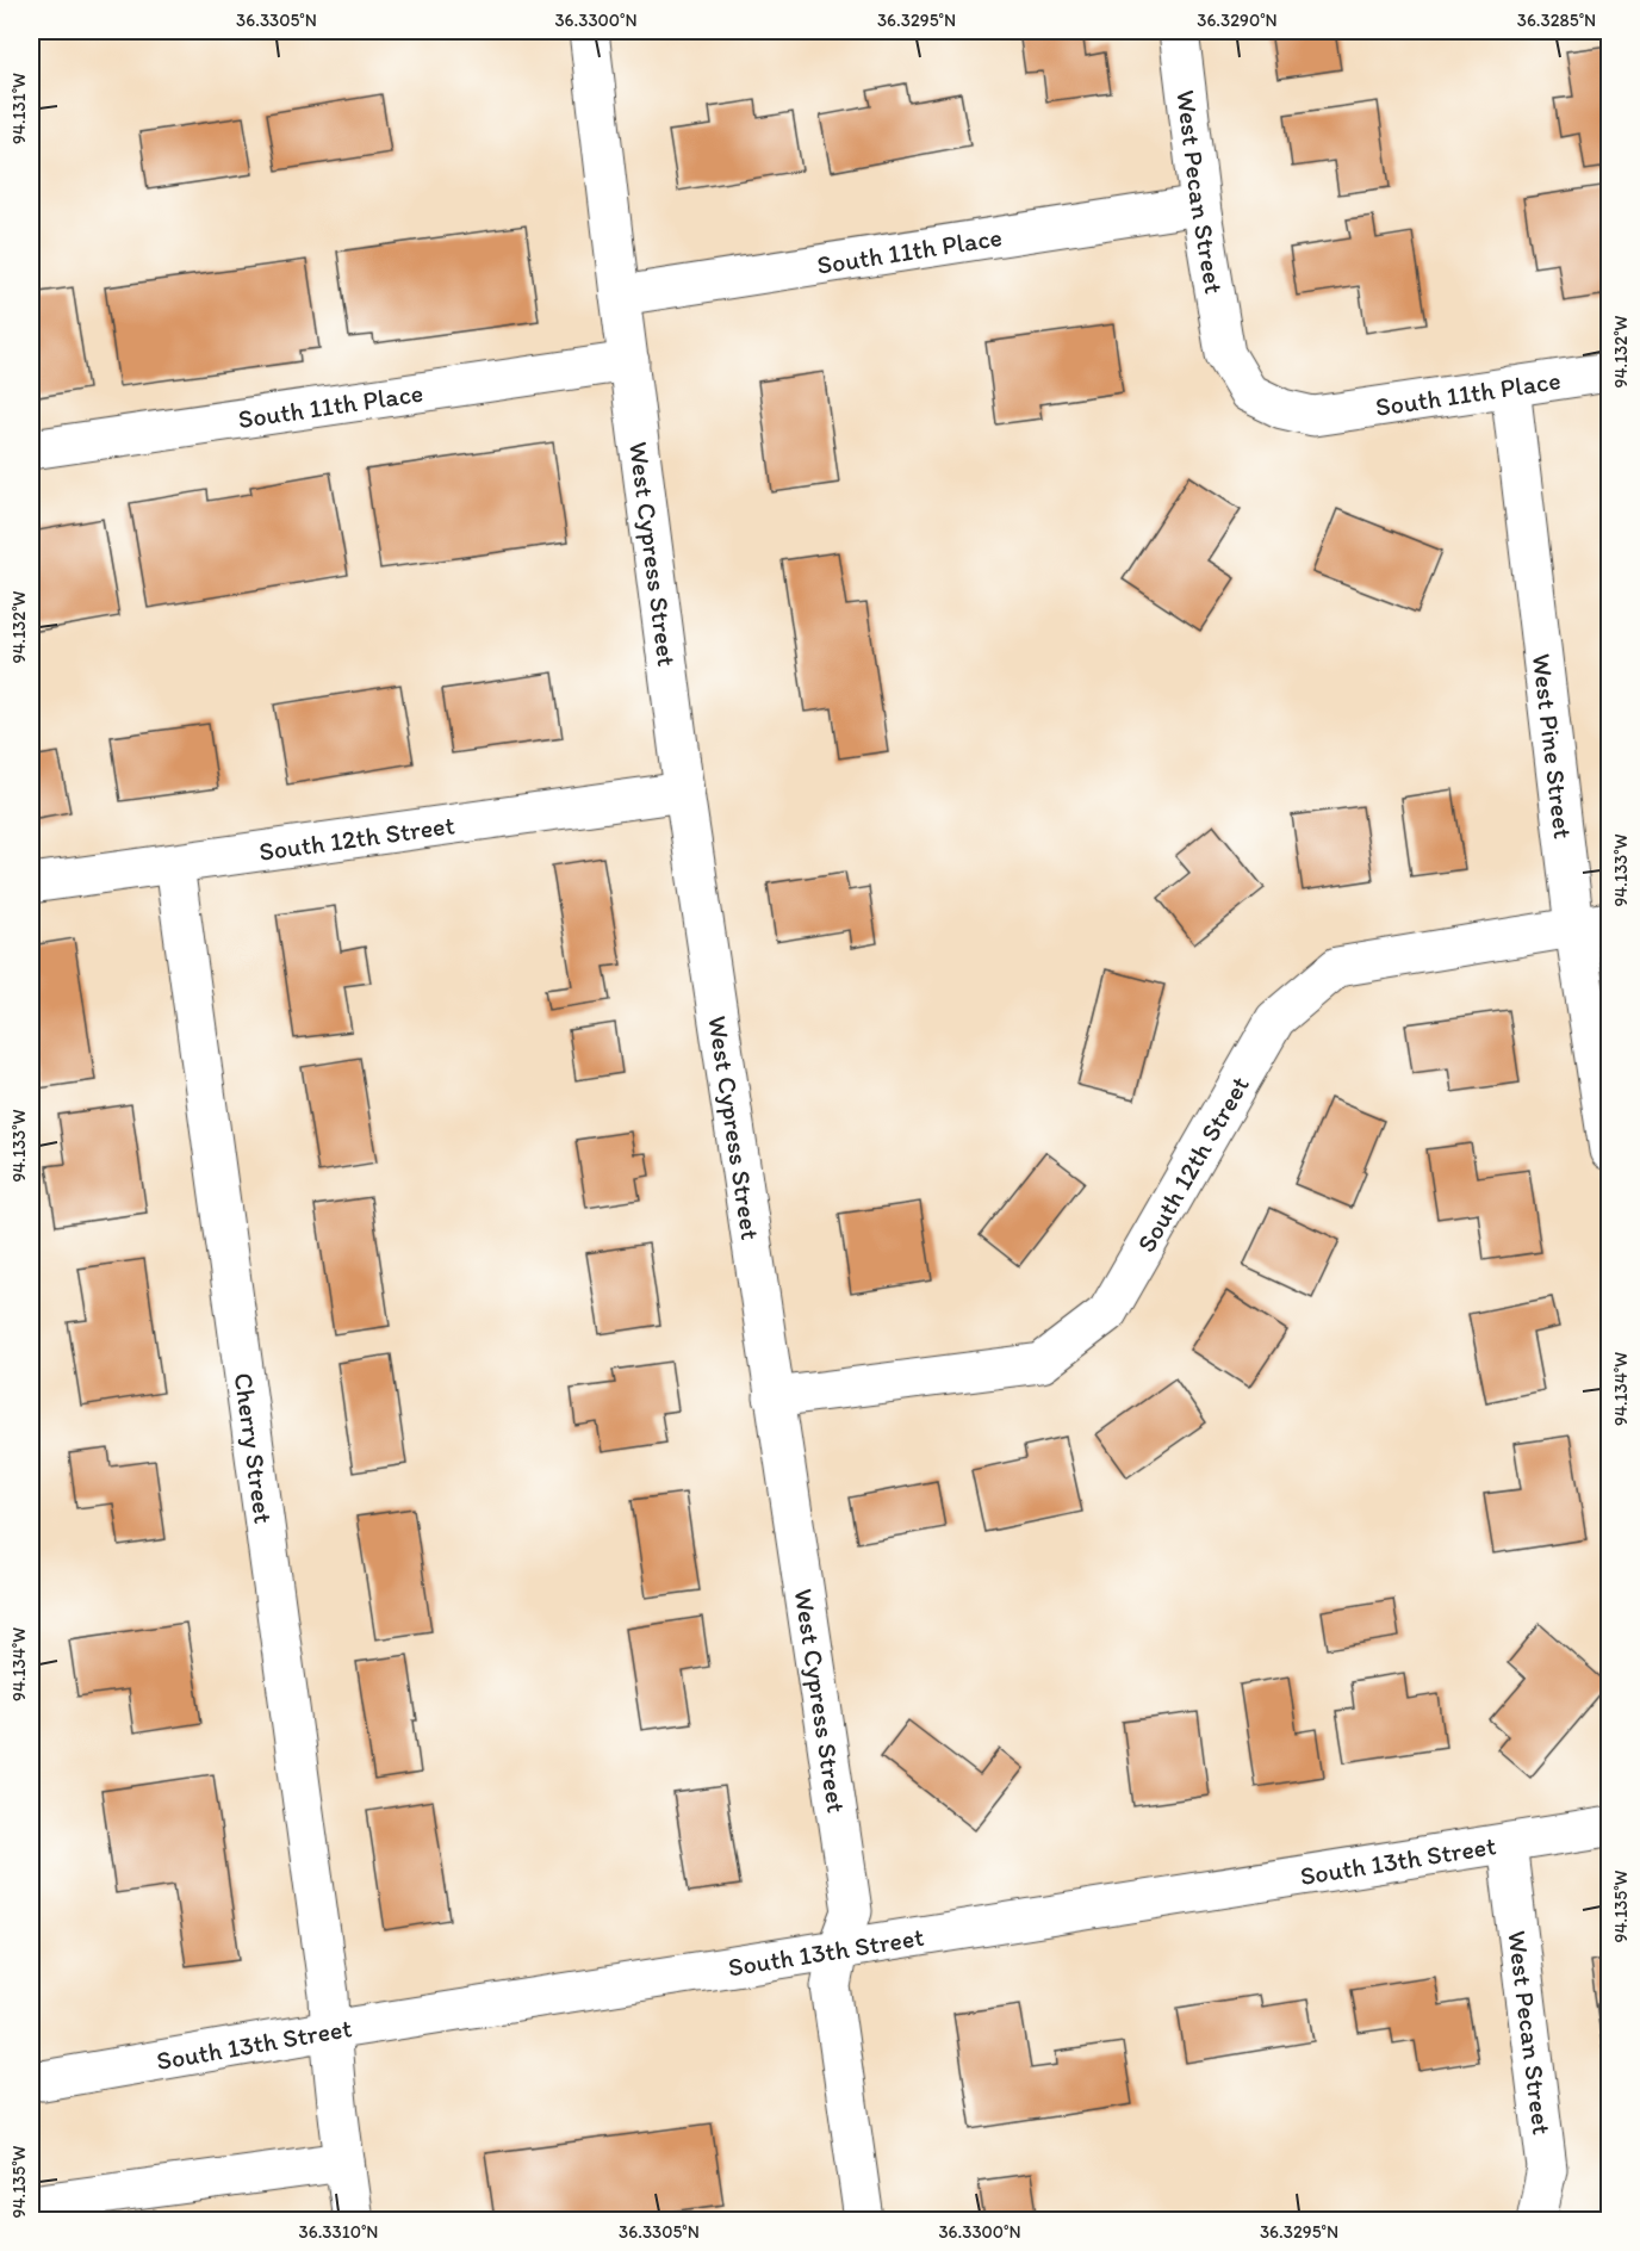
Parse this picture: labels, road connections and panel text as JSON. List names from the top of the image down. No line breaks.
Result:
{"streets":{"street":["West Pecan Street","South 11th Place","West Cypress Street","West Pine Street","South 12th Street","Cherry Street","South 13th Street"]},"crossings":[["West Pecan Street","South 11th Place"],["West Pecan Street","South 13th Street"],["South 11th Place","West Cypress Street"],["South 11th Place","West Pine Street"],["West Cypress Street","South 12th Street"],["West Cypress Street","South 13th Street"],["West Pine Street","South 12th Street"],["South 12th Street","Cherry Street"],["Cherry Street","South 13th Street"]],"coordinates":["36.3305°N","36.3300°N","36.3295°N","36.3290°N","36.3285°N","94.131°W","94.132°W","94.133°W","94.134°W","94.135°W","36.3310°N"]}
